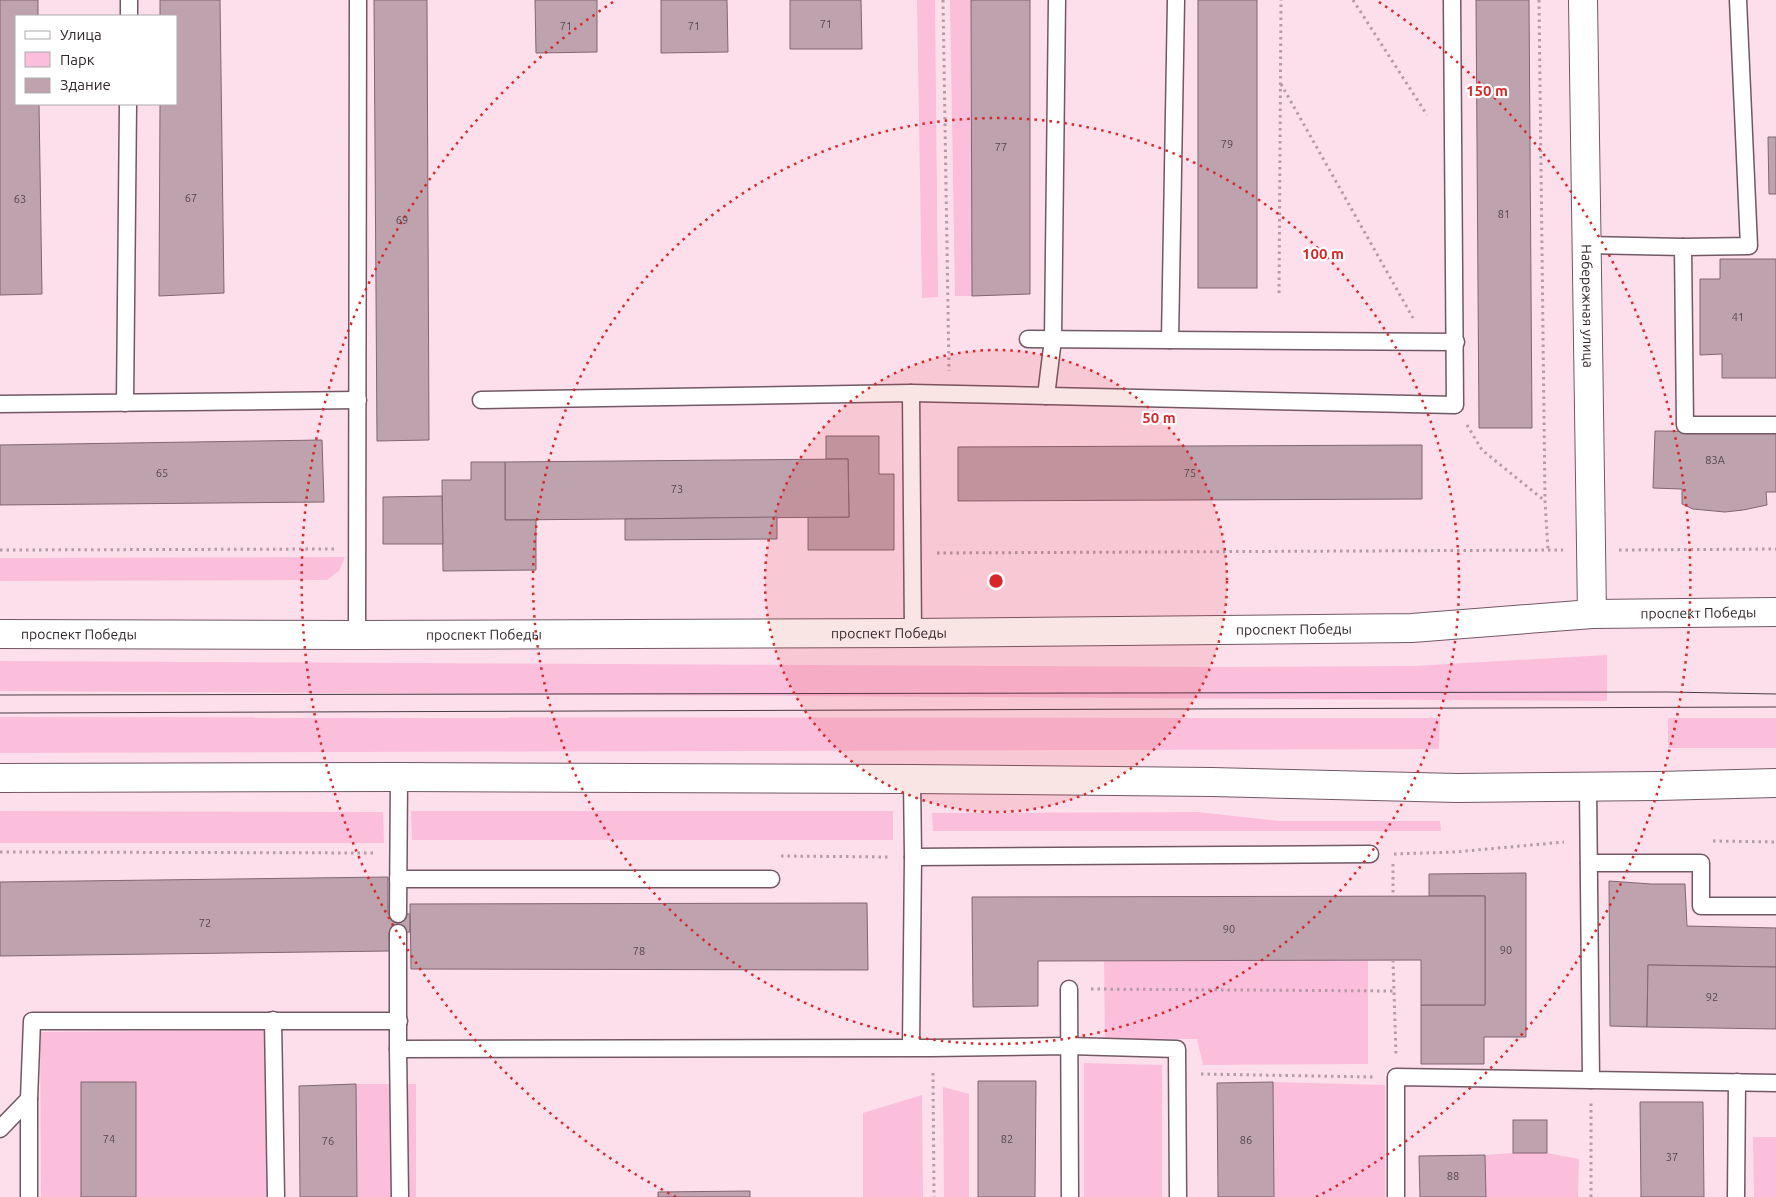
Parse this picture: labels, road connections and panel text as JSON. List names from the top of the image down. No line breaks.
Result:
{"streets":{"main road":["Набережная улица","проспект Победы"]},"crossings":[["Набережная улица","проспект Победы"]],"house_numbers":["71","71","71","79","77","67","63","81","69","41","83А","65","75","73","72","90","90","78","92","74","82","86","76","37","88"],"legend":["Улица","Парк","Здание"],"rings":["150 m","100 m","50 m"]}
